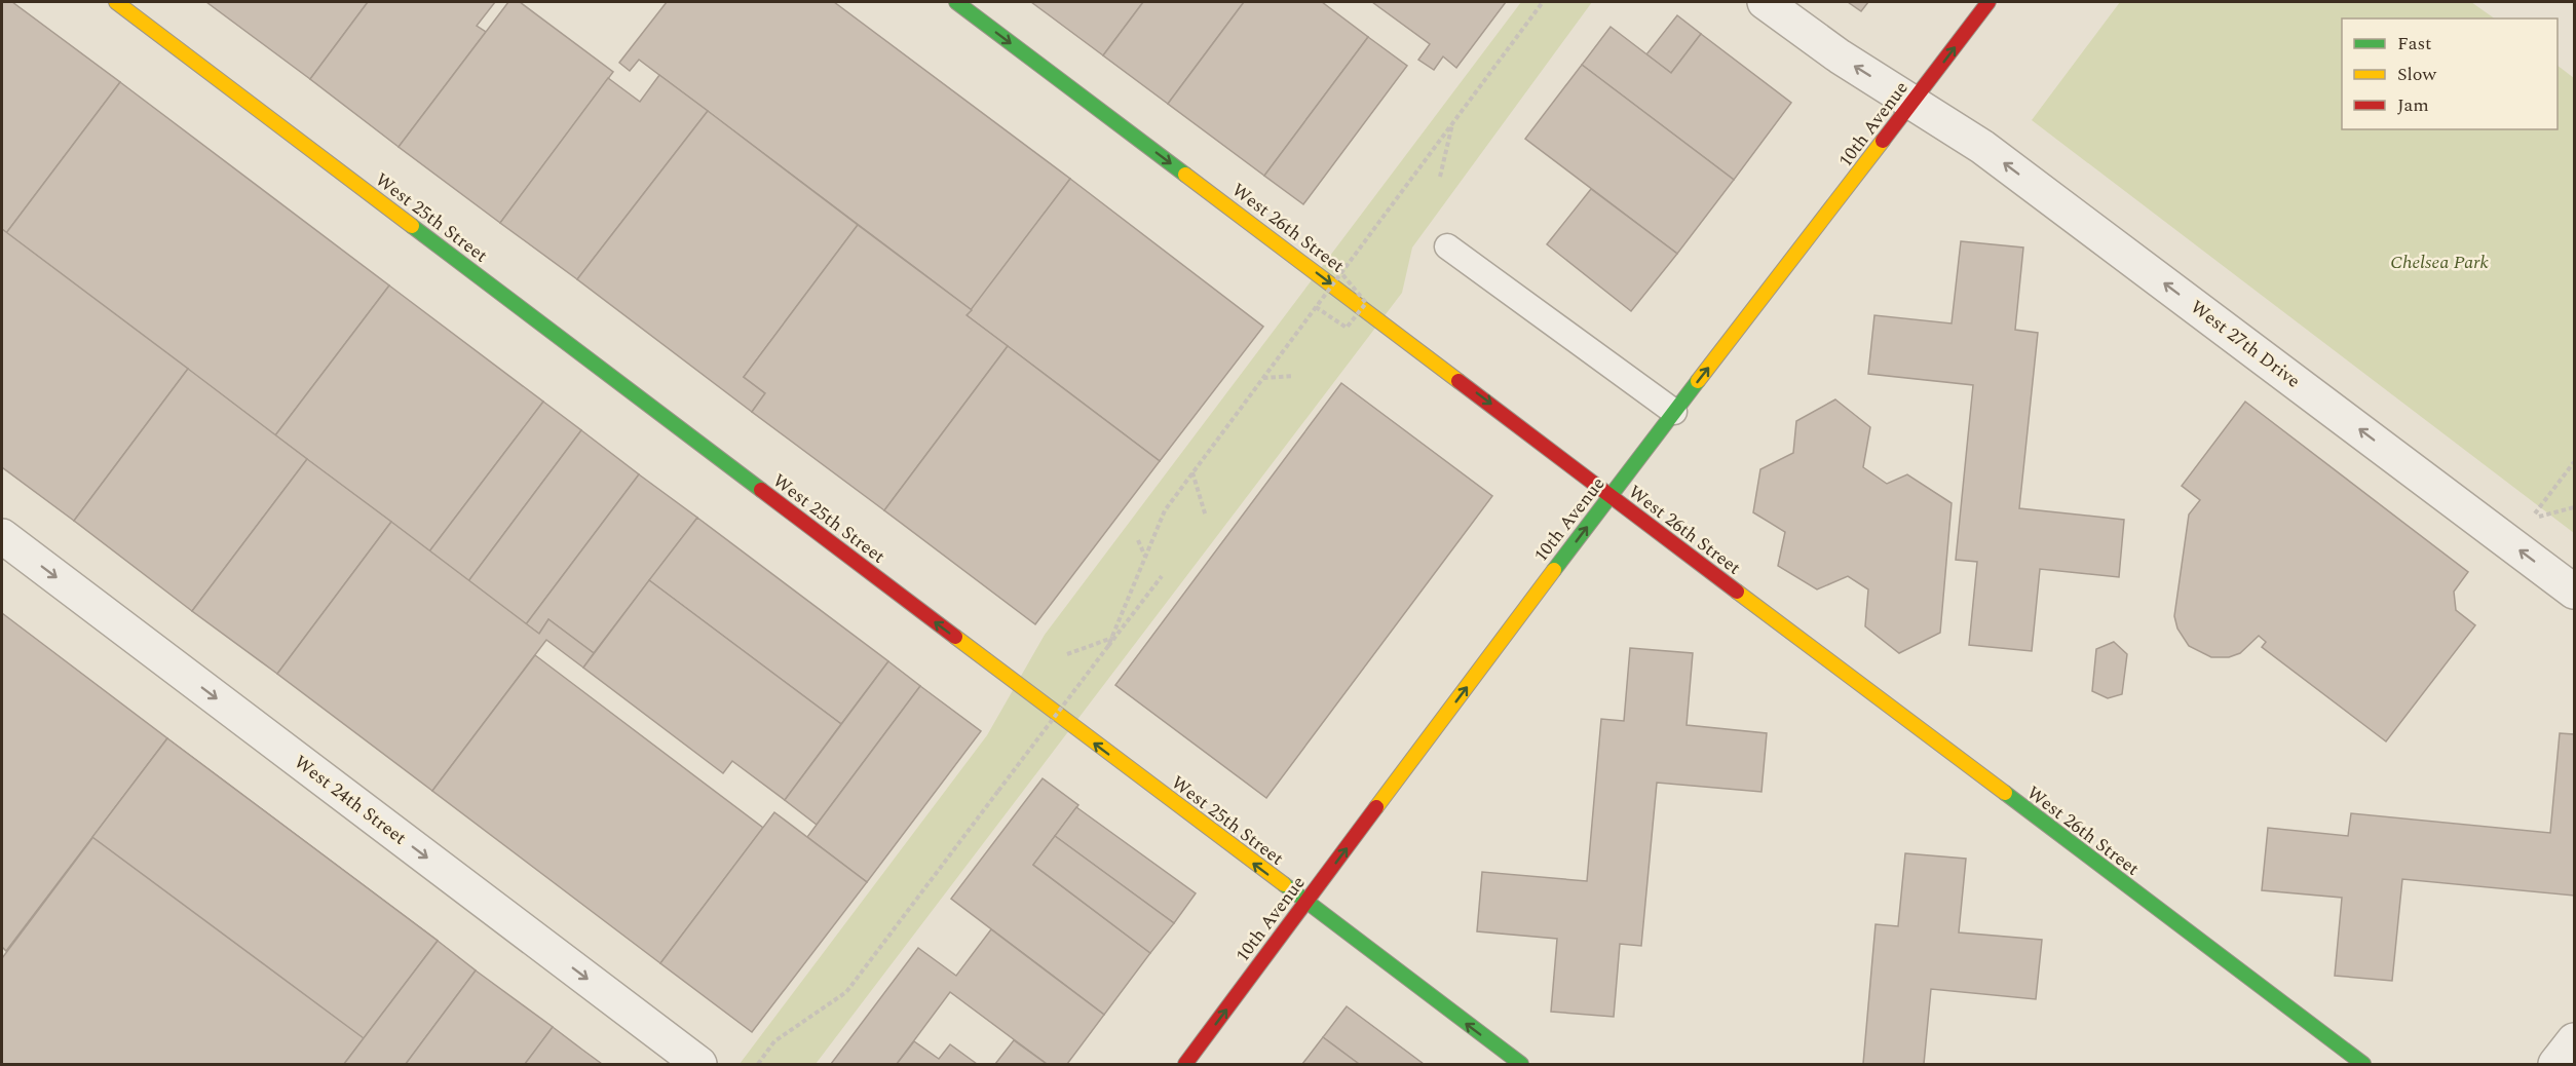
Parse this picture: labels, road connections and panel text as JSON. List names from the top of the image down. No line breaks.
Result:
{"streets":{"street":["10th Avenue","West 25th Street","West 26th Street","West 27th Drive","West 24th Street"]},"crossings":[["10th Avenue","West 25th Street"],["10th Avenue","West 26th Street"],["10th Avenue","West 27th Drive"]],"one_way":["10th Avenue","West 25th Street","West 26th Street","West 27th Drive","West 24th Street"],"parks":["Chelsea Park"],"legend":["Fast","Slow","Jam"]}
